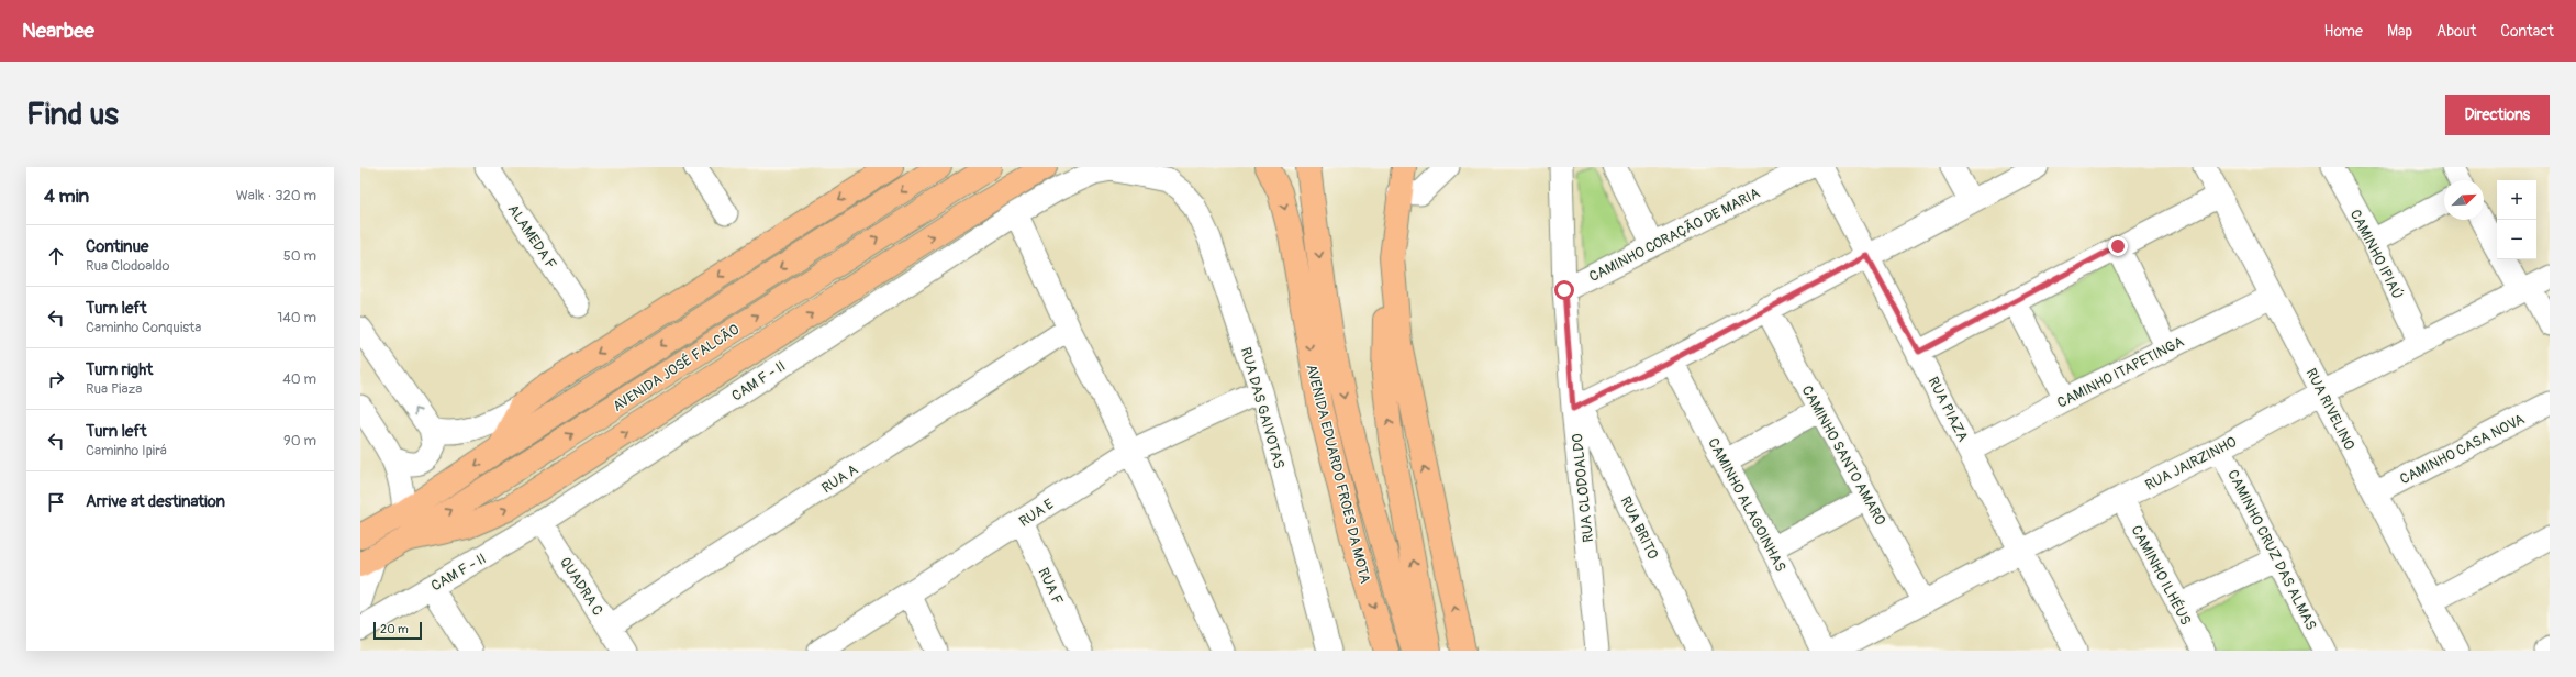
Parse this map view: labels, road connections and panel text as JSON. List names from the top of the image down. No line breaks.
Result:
{"streets":{"main road":["AVENIDA JOSÉ FALCÃO","AVENIDA EDUARDO FROES DA MOTA"],"street":["CAMINHO CORAÇÃO DE MARIA","ALAMEDA F","CAMINHO IPIAÚ","CAMINHO ITAPETINGA","CAM F - II","RUA DAS GAIVOTAS","RUA PIAZA","RUA RIVELINO","CAMINHO CASA NOVA","CAMINHO SANTO AMARO","RUA JAIRZINHO","RUA A","RUA CLODOALDO","CAMINHO ALAGOINHAS","RUA E","RUA BRITO","CAMINHO CRUZ DAS ALMAS","CAMINHO ILHÉUS","QUADRA C","RUA F"]},"crossings":[["CAMINHO CORAÇÃO DE MARIA","RUA CLODOALDO"],["CAMINHO IPIAÚ","RUA JAIRZINHO"],["CAMINHO ITAPETINGA","RUA PIAZA"],["CAMINHO ITAPETINGA","RUA RIVELINO"],["CAM F - II","RUA DAS GAIVOTAS"],["CAM F - II","QUADRA C"],["RUA DAS GAIVOTAS","RUA E"],["RUA PIAZA","RUA JAIRZINHO"],["RUA RIVELINO","CAMINHO CASA NOVA"],["RUA RIVELINO","RUA JAIRZINHO"],["CAMINHO SANTO AMARO","RUA JAIRZINHO"],["RUA JAIRZINHO","CAMINHO CRUZ DAS ALMAS"],["RUA JAIRZINHO","CAMINHO ILHÉUS"],["RUA A","QUADRA C"],["RUA CLODOALDO","RUA BRITO"],["RUA E","RUA F"]],"scale_bar":"20 m","north":"top right","page":{"header":"Nearbee","nav":["Home","Map","About","Contact"],"buttons":"Directions","title":"Find us","heading":["4 min","Walk · 320 m"],"map_buttons":["+","−"],"list":[["Continue","Rua Clodoaldo","50 m"],["Turn left","Caminho Conquista","140 m"],["Turn right","Rua Piaza","40 m"],["Turn left","Caminho Ipirá","90 m"],"Arrive at destination"],"scale":"20 m"}}
